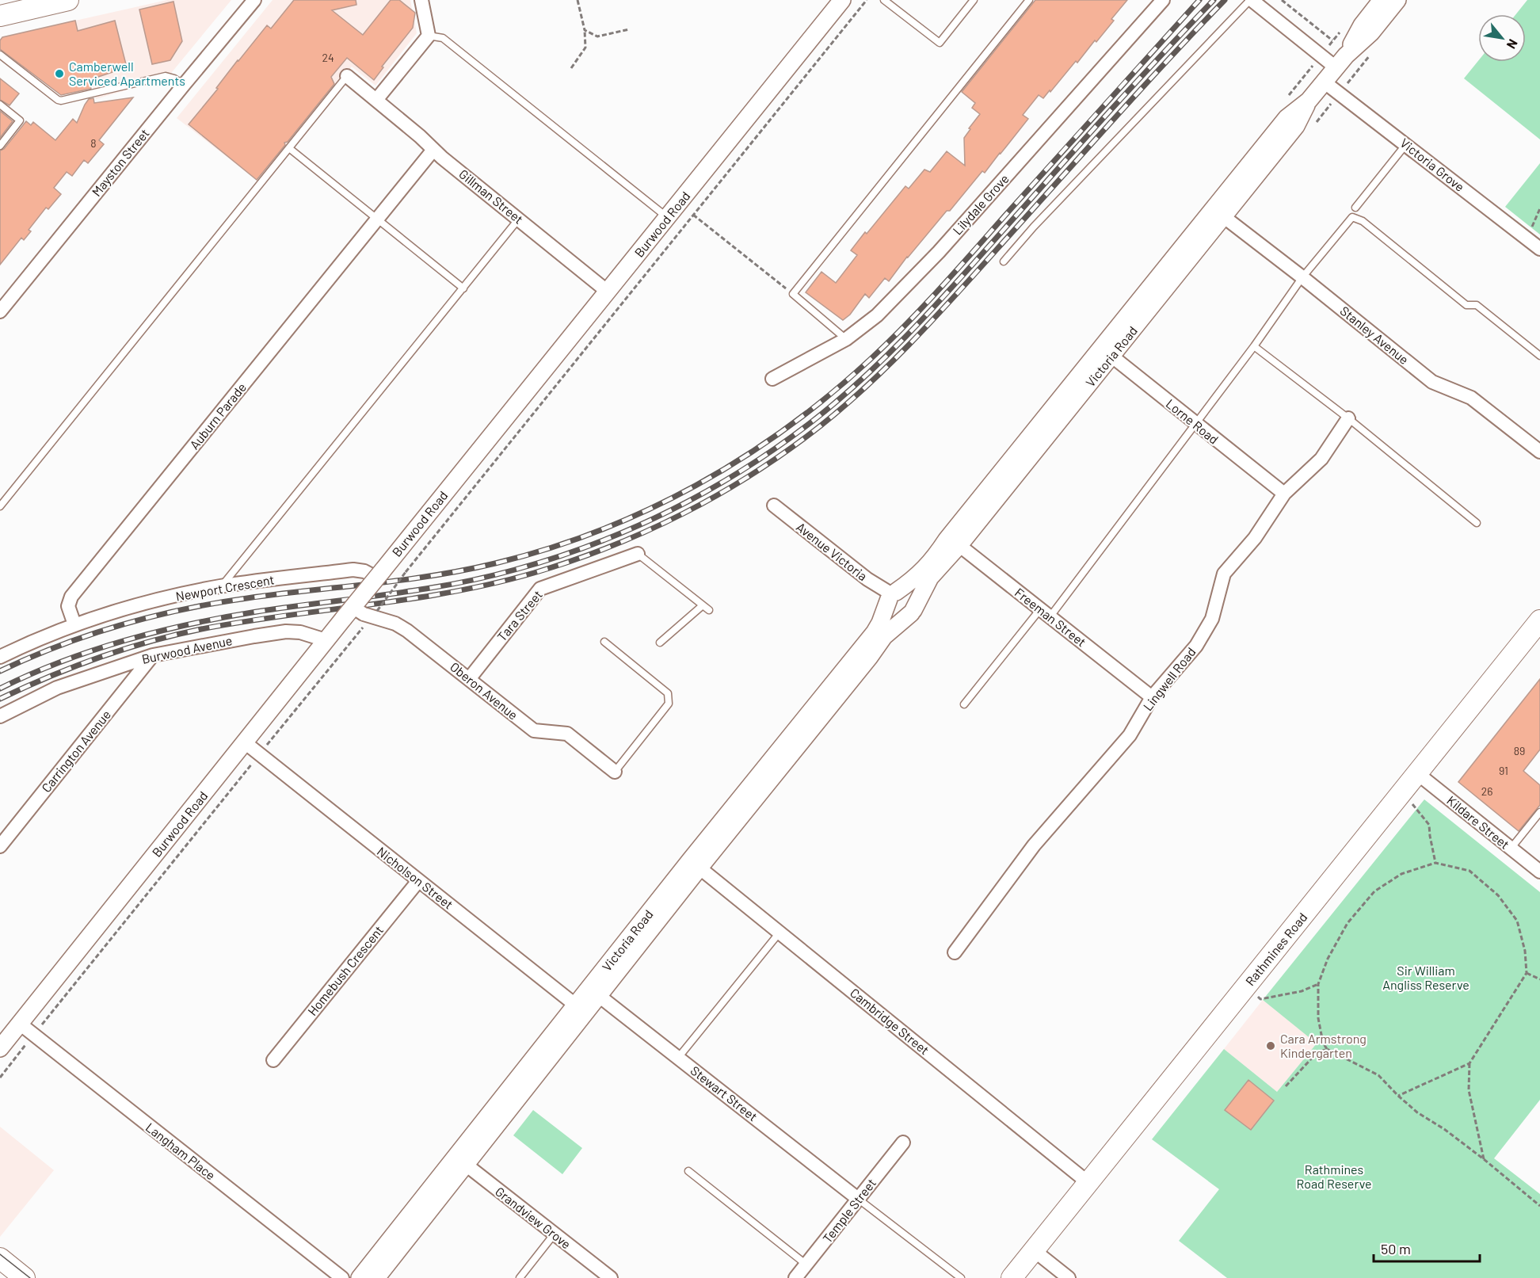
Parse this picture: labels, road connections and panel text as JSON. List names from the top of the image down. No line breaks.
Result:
{"streets":{"main road":["Rathmines Road"],"street":["Mayston Street","Victoria Grove","Gillman Street","Lilydale Grove","Burwood Road","Stanley Avenue","Victoria Road","Auburn Parade","Lorne Road","Avenue Victoria","Newport Crescent","Tara Street","Freeman Street","Burwood Avenue","Lingwell Road","Oberon Avenue","Carrington Avenue","Kildare Street","Nicholson Street","Homebush Crescent","Cambridge Street","Stewart Street","Langham Place","Temple Street","Grandview Grove"]},"crossings":[["Victoria Grove","Victoria Road"],["Gillman Street","Burwood Road"],["Gillman Street","Auburn Parade"],["Burwood Road","Newport Crescent"],["Burwood Road","Burwood Avenue"],["Burwood Road","Oberon Avenue"],["Burwood Road","Nicholson Street"],["Burwood Road","Langham Place"],["Stanley Avenue","Victoria Road"],["Victoria Road","Lorne Road"],["Victoria Road","Avenue Victoria"],["Victoria Road","Freeman Street"],["Victoria Road","Nicholson Street"],["Victoria Road","Cambridge Street"],["Victoria Road","Stewart Street"],["Victoria Road","Grandview Grove"],["Auburn Parade","Newport Crescent"],["Lorne Road","Lingwell Road"],["Tara Street","Oberon Avenue"],["Freeman Street","Lingwell Road"],["Burwood Avenue","Carrington Avenue"],["Kildare Street","Rathmines Road"],["Nicholson Street","Homebush Crescent"],["Rathmines Road","Cambridge Street"],["Stewart Street","Temple Street"]],"parks":["Sir William Angliss Reserve","Rathmines Road Reserve"],"places":["Camberwell Serviced Apartments","Cara Armstrong Kindergarten"],"house_numbers":["24","8","89","91","26"],"scale_bar":"50 m","north":"bottom right"}
